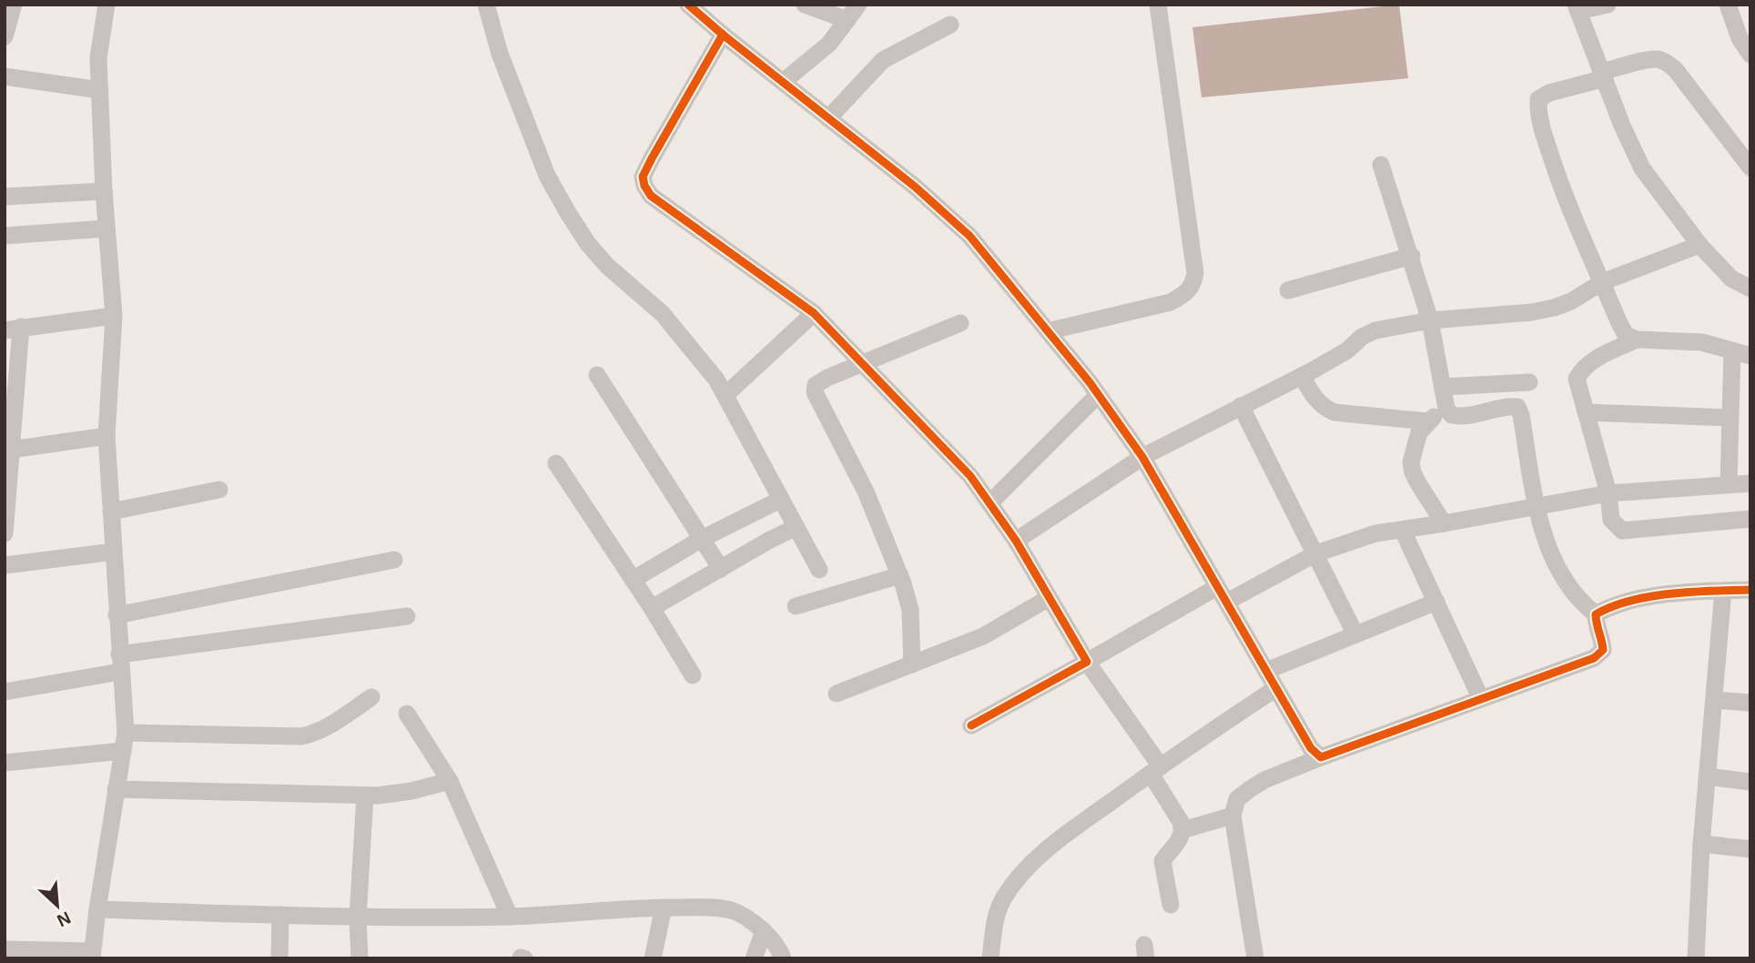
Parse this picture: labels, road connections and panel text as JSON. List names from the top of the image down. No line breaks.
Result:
{"north":"bottom right"}
